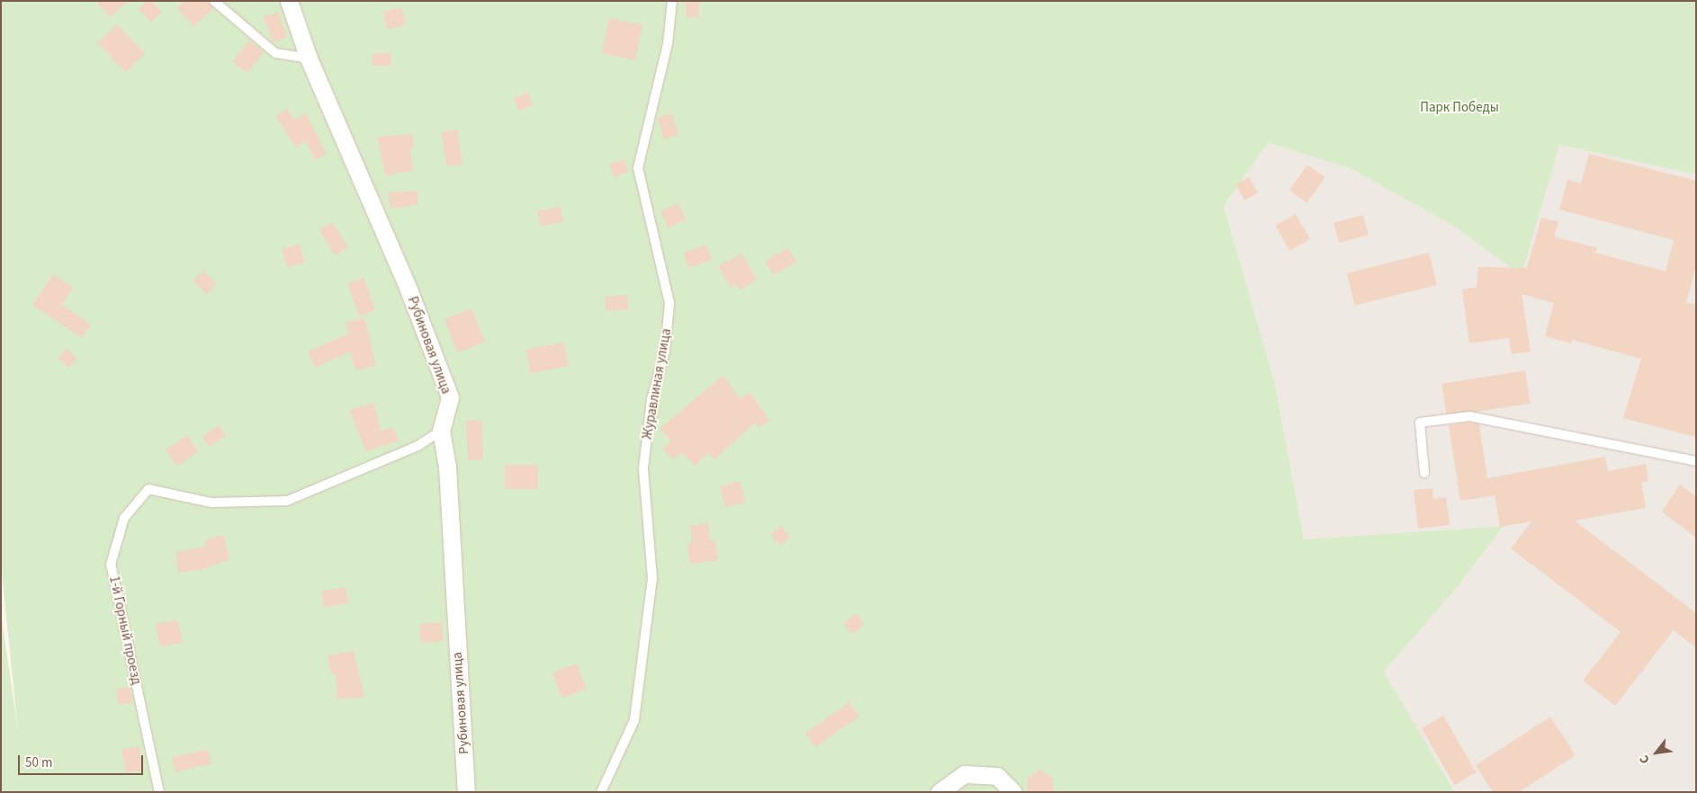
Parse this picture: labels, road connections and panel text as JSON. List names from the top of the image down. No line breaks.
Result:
{"streets":{"street":["Рубиновая улица"],"lane":["Журавлиная улица","1-й Горный проезд"]},"crossings":[["Рубиновая улица","1-й Горный проезд"]],"parks":["Парк Победы"],"scale_bar":"50 m","north":"bottom left"}
